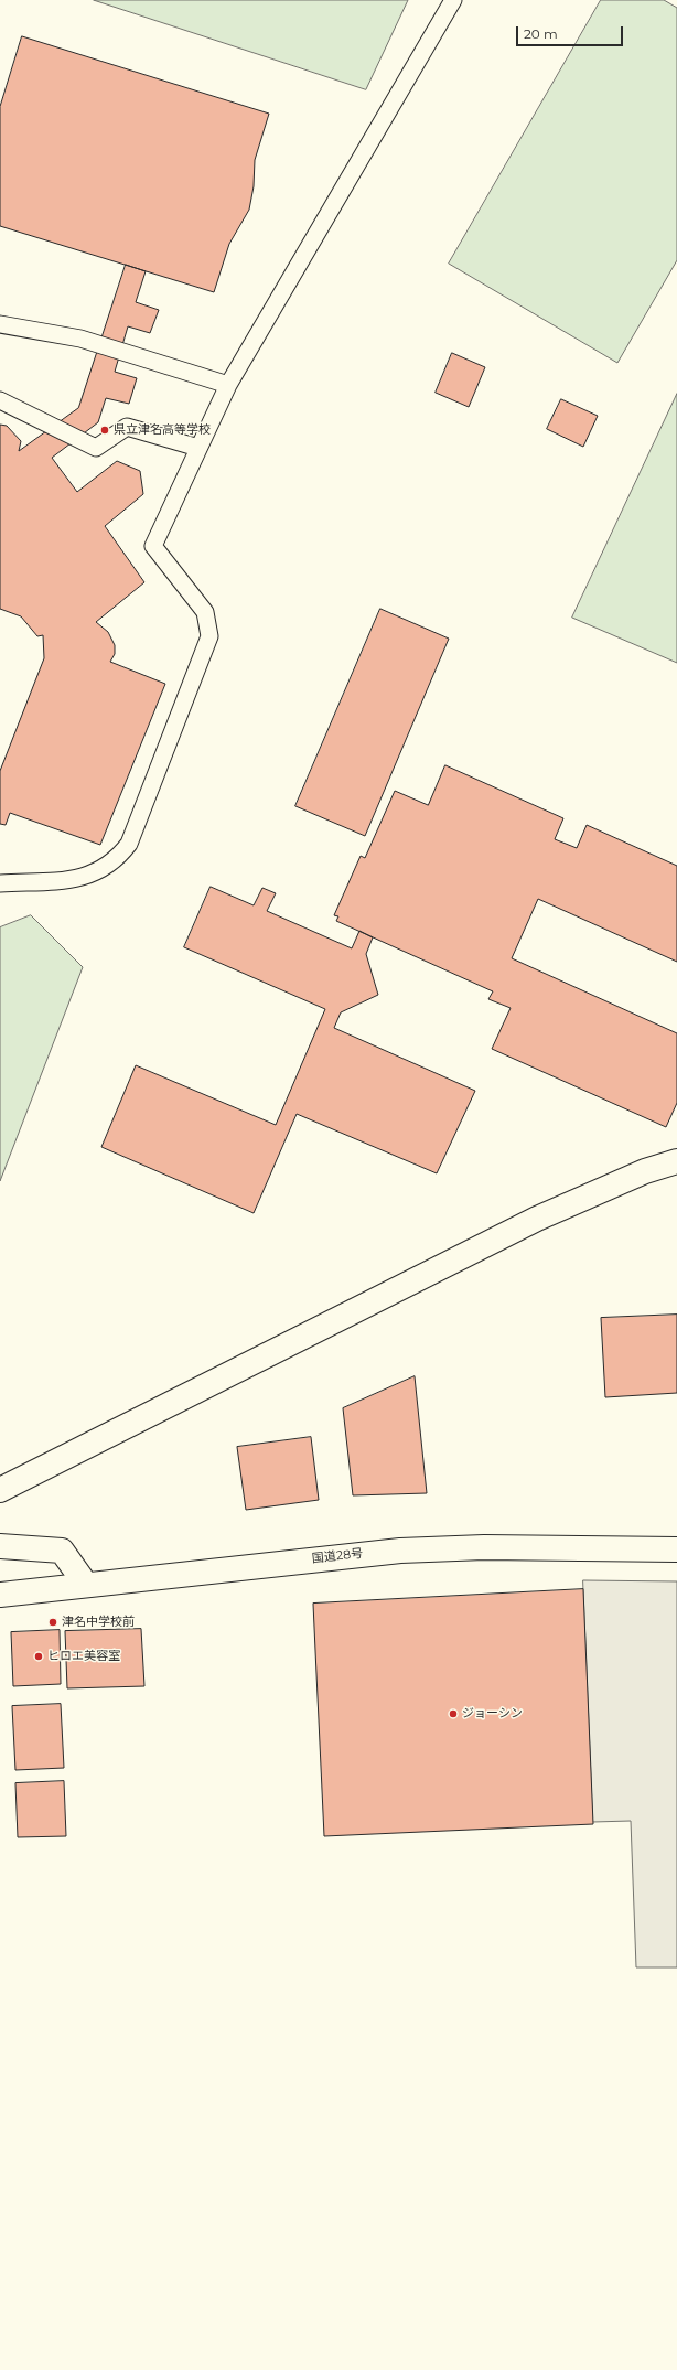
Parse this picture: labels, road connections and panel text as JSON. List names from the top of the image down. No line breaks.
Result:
{"streets":{"main road":["国道28号"]},"places":["県立津名高等学校","津名中学校前","ヒロエ美容室","ジョーシン"],"scale_bar":"20 m"}
